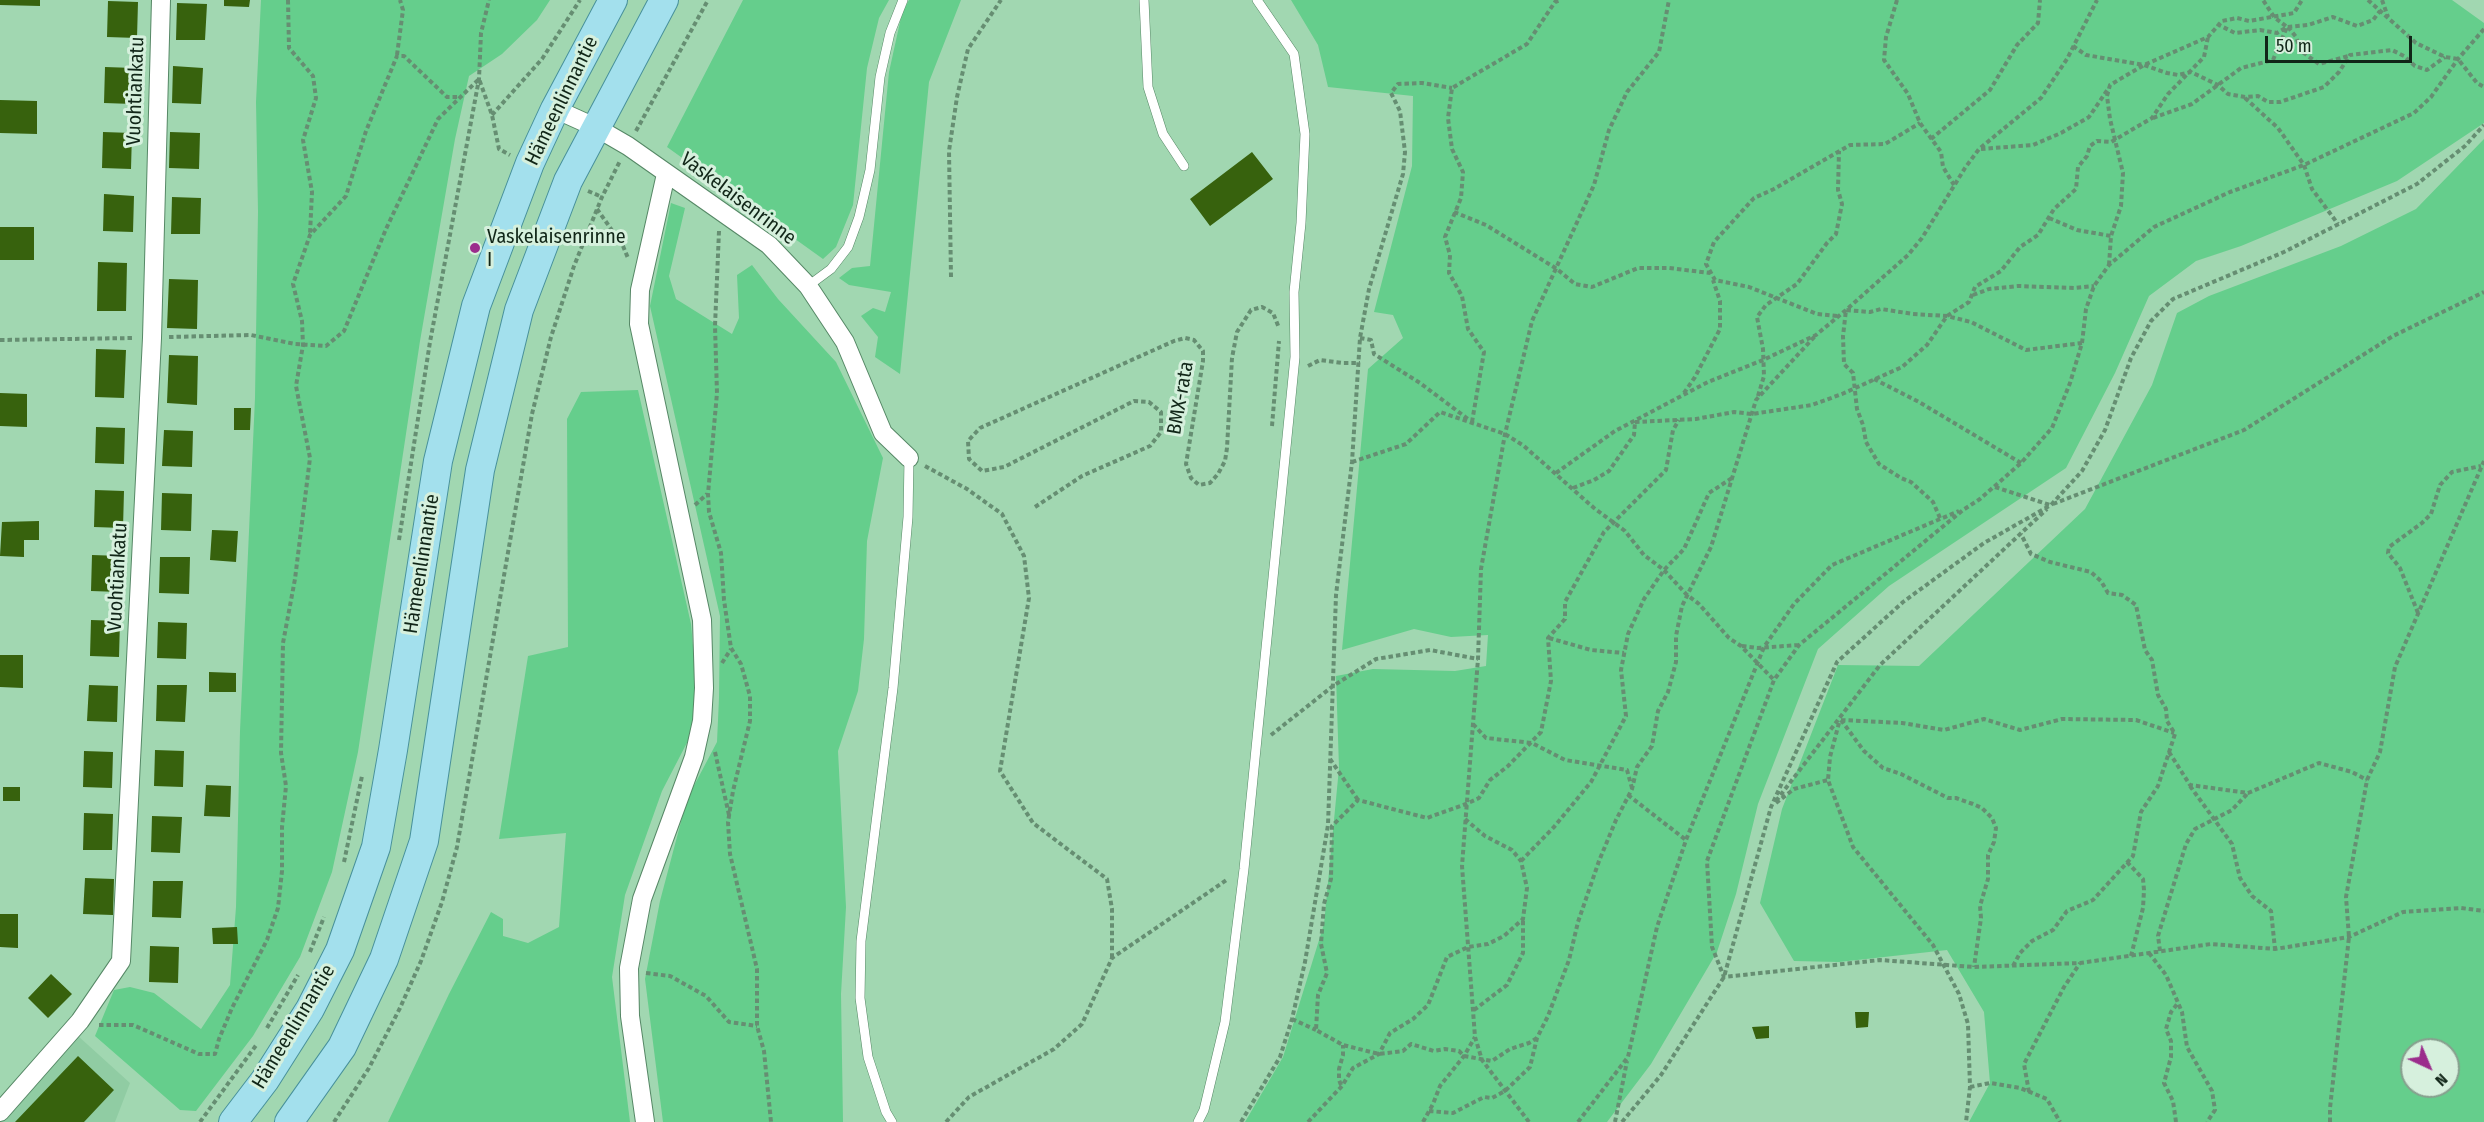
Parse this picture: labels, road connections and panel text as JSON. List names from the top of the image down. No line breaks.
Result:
{"streets":{"main road":["Hämeenlinnantie"],"street":["Vuohtiankatu","Vaskelaisenrinne"],"path":["BMX-rata"]},"crossings":[["Hämeenlinnantie","Vaskelaisenrinne"]],"places":["Vaskelaisenrinne I"],"scale_bar":"50 m","north":"bottom right"}
